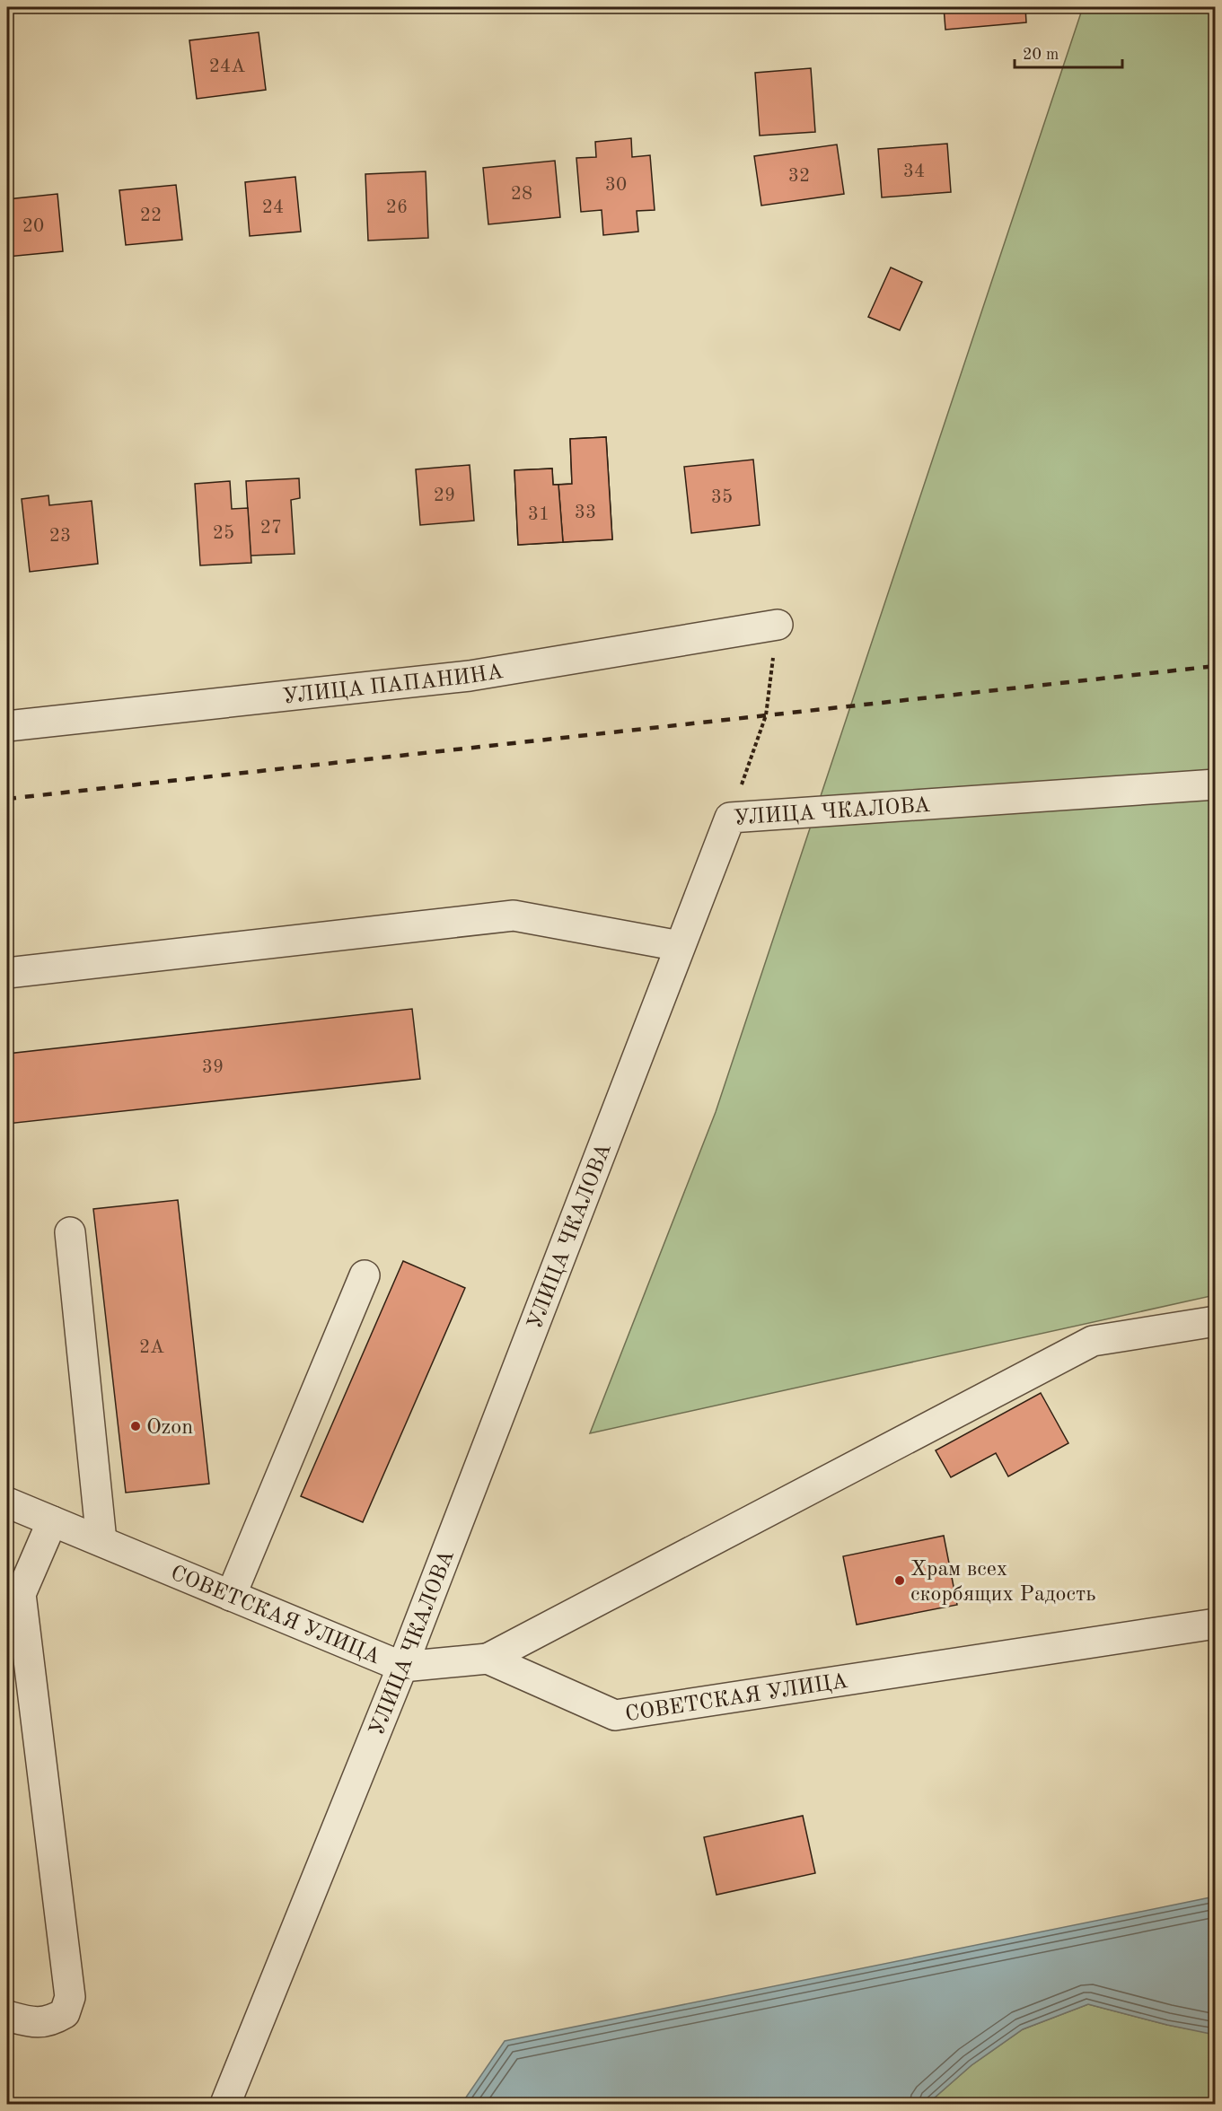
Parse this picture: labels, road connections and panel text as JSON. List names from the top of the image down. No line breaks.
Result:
{"streets":{"street":["УЛИЦА ПАПАНИНА","УЛИЦА ЧКАЛОВА","СОВЕТСКАЯ УЛИЦА"]},"crossings":[["УЛИЦА ЧКАЛОВА","СОВЕТСКАЯ УЛИЦА"]],"places":["Ozon","Храм всех скорбящих Радость"],"house_numbers":["24А","34","32","30","28","24","26","22","20","29","35","33","31","27","25","23","39","2А"],"scale_bar":"20 m"}
